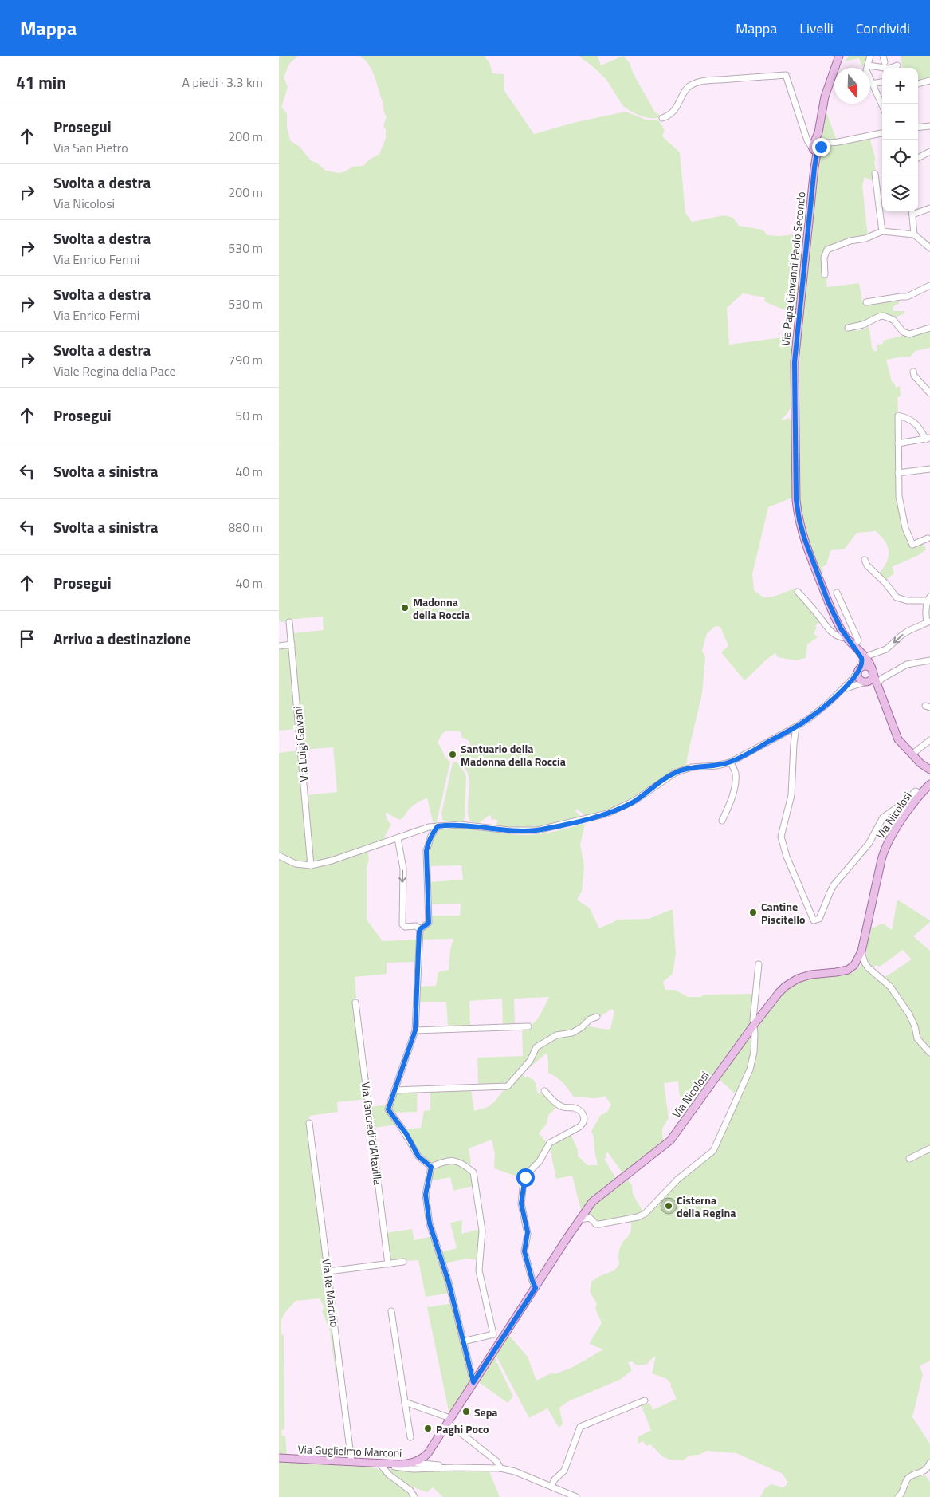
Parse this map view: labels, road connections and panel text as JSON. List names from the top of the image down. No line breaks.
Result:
{"streets":{"main road":["Via Papa Giovanni Paolo Secondo","Via Nicolosi","Via Guglielmo Marconi"],"street":["Via Luigi Galvani","Via Tancredi d'Altavilla","Via Re Martino"]},"crossings":[["Via Nicolosi","Via Guglielmo Marconi"],["Via Re Martino","Via Guglielmo Marconi"]],"places":["Madonna della Roccia","Santuario della Madonna della Roccia","Cantine Piscitello","Cisterna della Regina","Sepa","Paghi Poco"],"north":"bottom","page":{"header":"Mappa","nav":["Mappa","Livelli","Condividi"],"heading":["41 min","A piedi · 3.3 km"],"map_buttons":["+","−"],"list":[["Prosegui","Via San Pietro","200 m"],["Svolta a destra","Via Nicolosi","200 m"],["Svolta a destra","Via Enrico Fermi","530 m"],["Svolta a destra","Via Enrico Fermi","530 m"],["Svolta a destra","Viale Regina della Pace","790 m"],["Prosegui","50 m"],["Svolta a sinistra","40 m"],["Svolta a sinistra","880 m"],["Prosegui","40 m"],"Arrivo a destinazione"]}}
